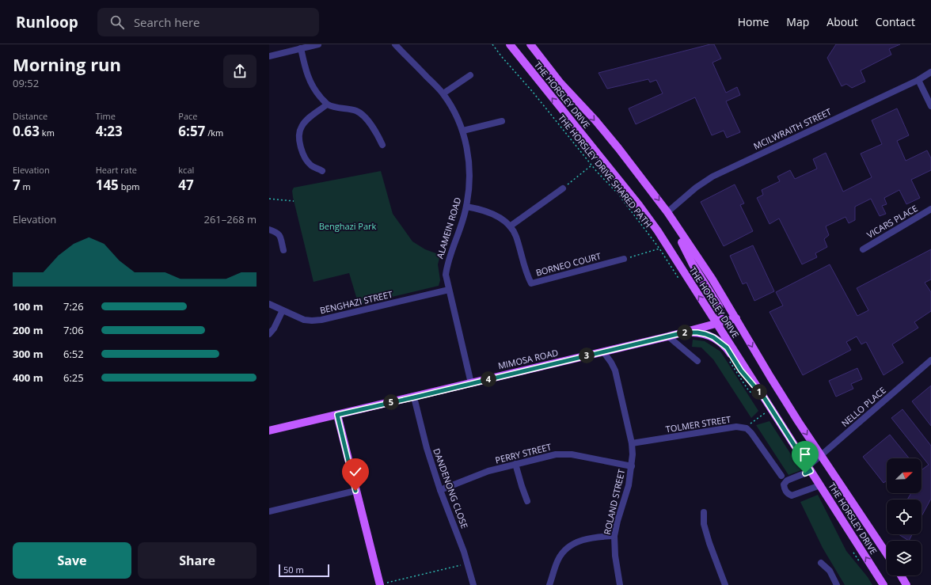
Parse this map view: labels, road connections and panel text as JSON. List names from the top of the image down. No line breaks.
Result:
{"streets":{"main road":["THE HORSLEY DRIVE","MIMOSA ROAD"],"street":["MCILWRAITH STREET","VICARS PLACE","ALAMEIN ROAD","BORNEO COURT","BENGHAZI STREET","NELLO PLACE","TOLMER STREET","PERRY STREET","DANDENONG CLOSE","ROLAND STREET"],"path":["THE HORSLEY DRIVE SHARED PATH"]},"crossings":[["THE HORSLEY DRIVE","MCILWRAITH STREET"],["THE HORSLEY DRIVE","MIMOSA ROAD"],["THE HORSLEY DRIVE","NELLO PLACE"],["ALAMEIN ROAD","BORNEO COURT"],["ALAMEIN ROAD","BENGHAZI STREET"],["ALAMEIN ROAD","MIMOSA ROAD"],["MIMOSA ROAD","DANDENONG CLOSE"],["MIMOSA ROAD","ROLAND STREET"],["TOLMER STREET","ROLAND STREET"],["PERRY STREET","DANDENONG CLOSE"],["PERRY STREET","ROLAND STREET"]],"parks":["Benghazi Park"],"scale_bar":"50 m","north":"top right","page":{"header":"Runloop","search":"Search here","nav":["Home","Map","About","Contact"],"heading":["Morning run","09:52"],"stats":[["Distance","0.63 km"],["Time","4:23"],["Pace","6:57 /km"],["Elevation","7 m"],["Heart rate","145 bpm"],["kcal","47"]],"chart":["Elevation","261–268 m"],"list":[{"name":"100 m","note":"7:26"},{"name":"200 m","note":"7:06"},{"name":"300 m","note":"6:52"},{"name":"400 m","note":"6:25"}],"pins":["2","3","4","1","5"],"buttons":["Save","Share"],"scale":"50 m"}}
